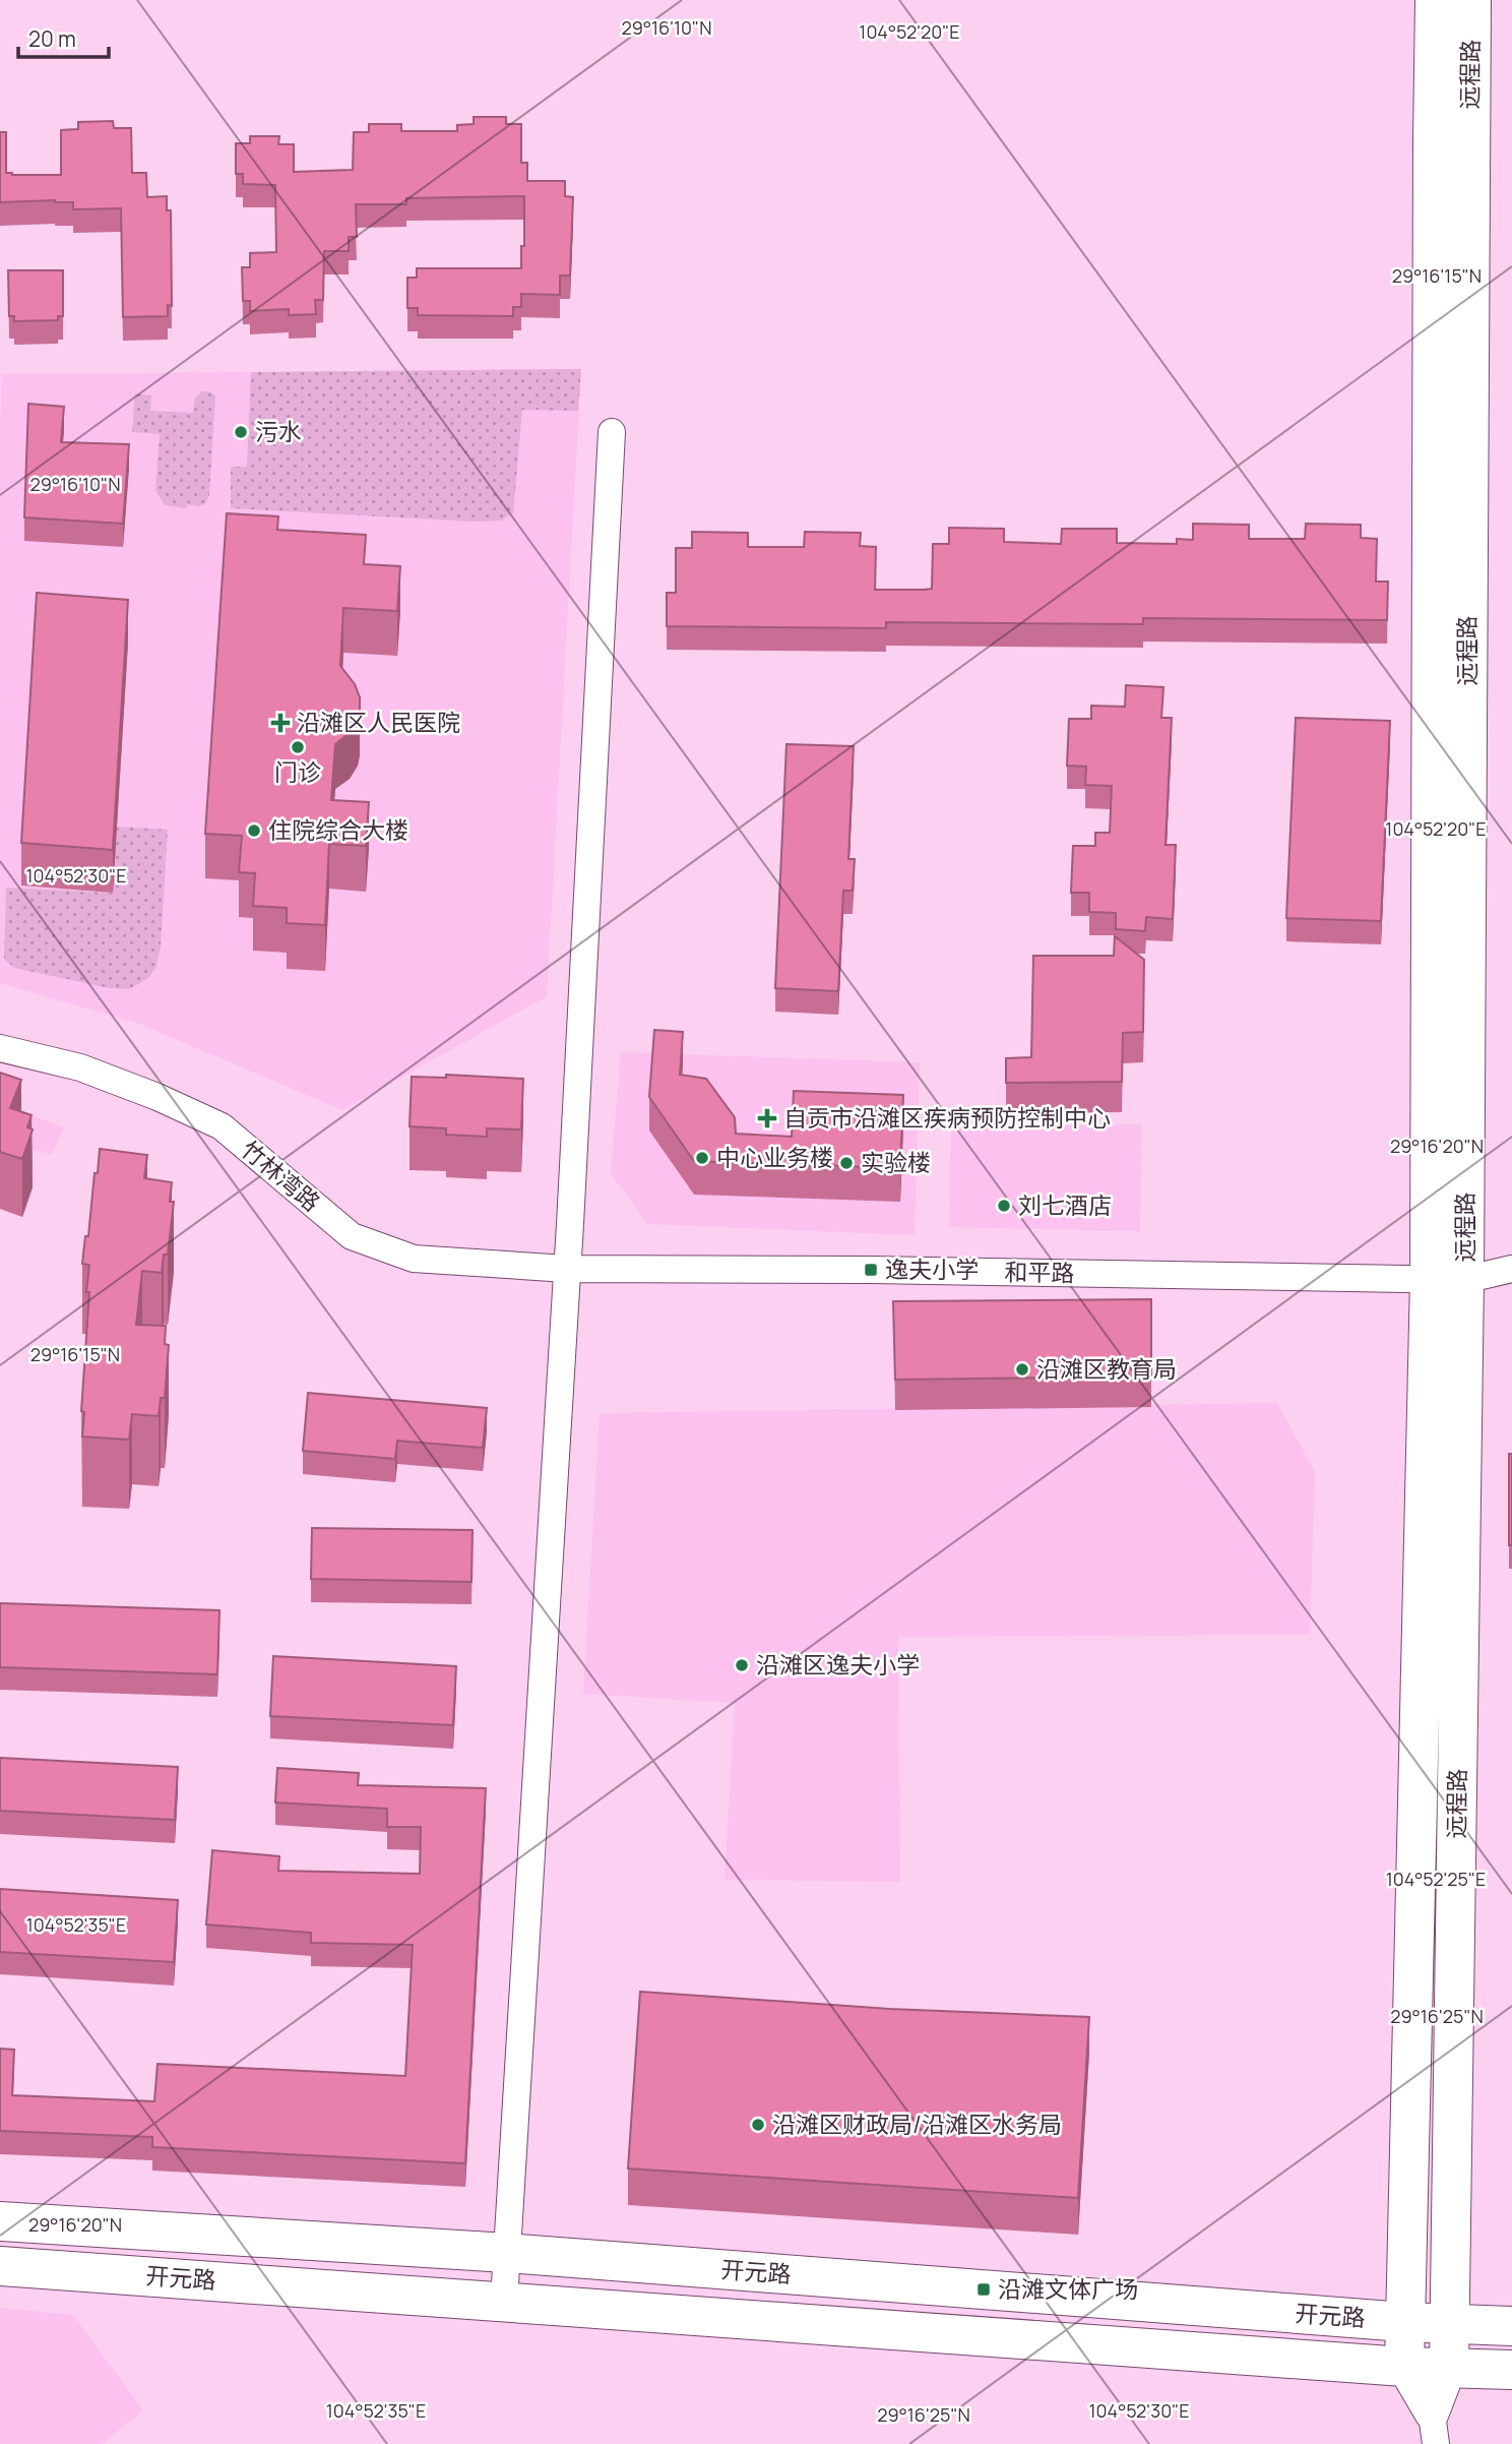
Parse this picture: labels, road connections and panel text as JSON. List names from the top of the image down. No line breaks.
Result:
{"streets":{"main road":["远程路","开元路"],"street":["竹林湾路","和平路"]},"crossings":[["远程路","和平路"],["远程路","开元路"],["竹林湾路","和平路"]],"places":{"other":["污水","门诊","住院综合大楼","中心业务楼","实验楼","刘七酒店","沿滩区教育局","沿滩区逸夫小学","沿滩区财政局/沿滩区水务局"],"health":["沿滩区人民医院","自贡市沿滩区疾病预防控制中心"],"transit":["逸夫小学","沿滩文体广场"]},"scale_bar":"20 m","coordinates":["29°16'10\"N","104°52'20\"E","29°16'15\"N","104°52'30\"E","29°16'20\"N","104°52'25\"E","104°52'35\"E","29°16'25\"N"]}
